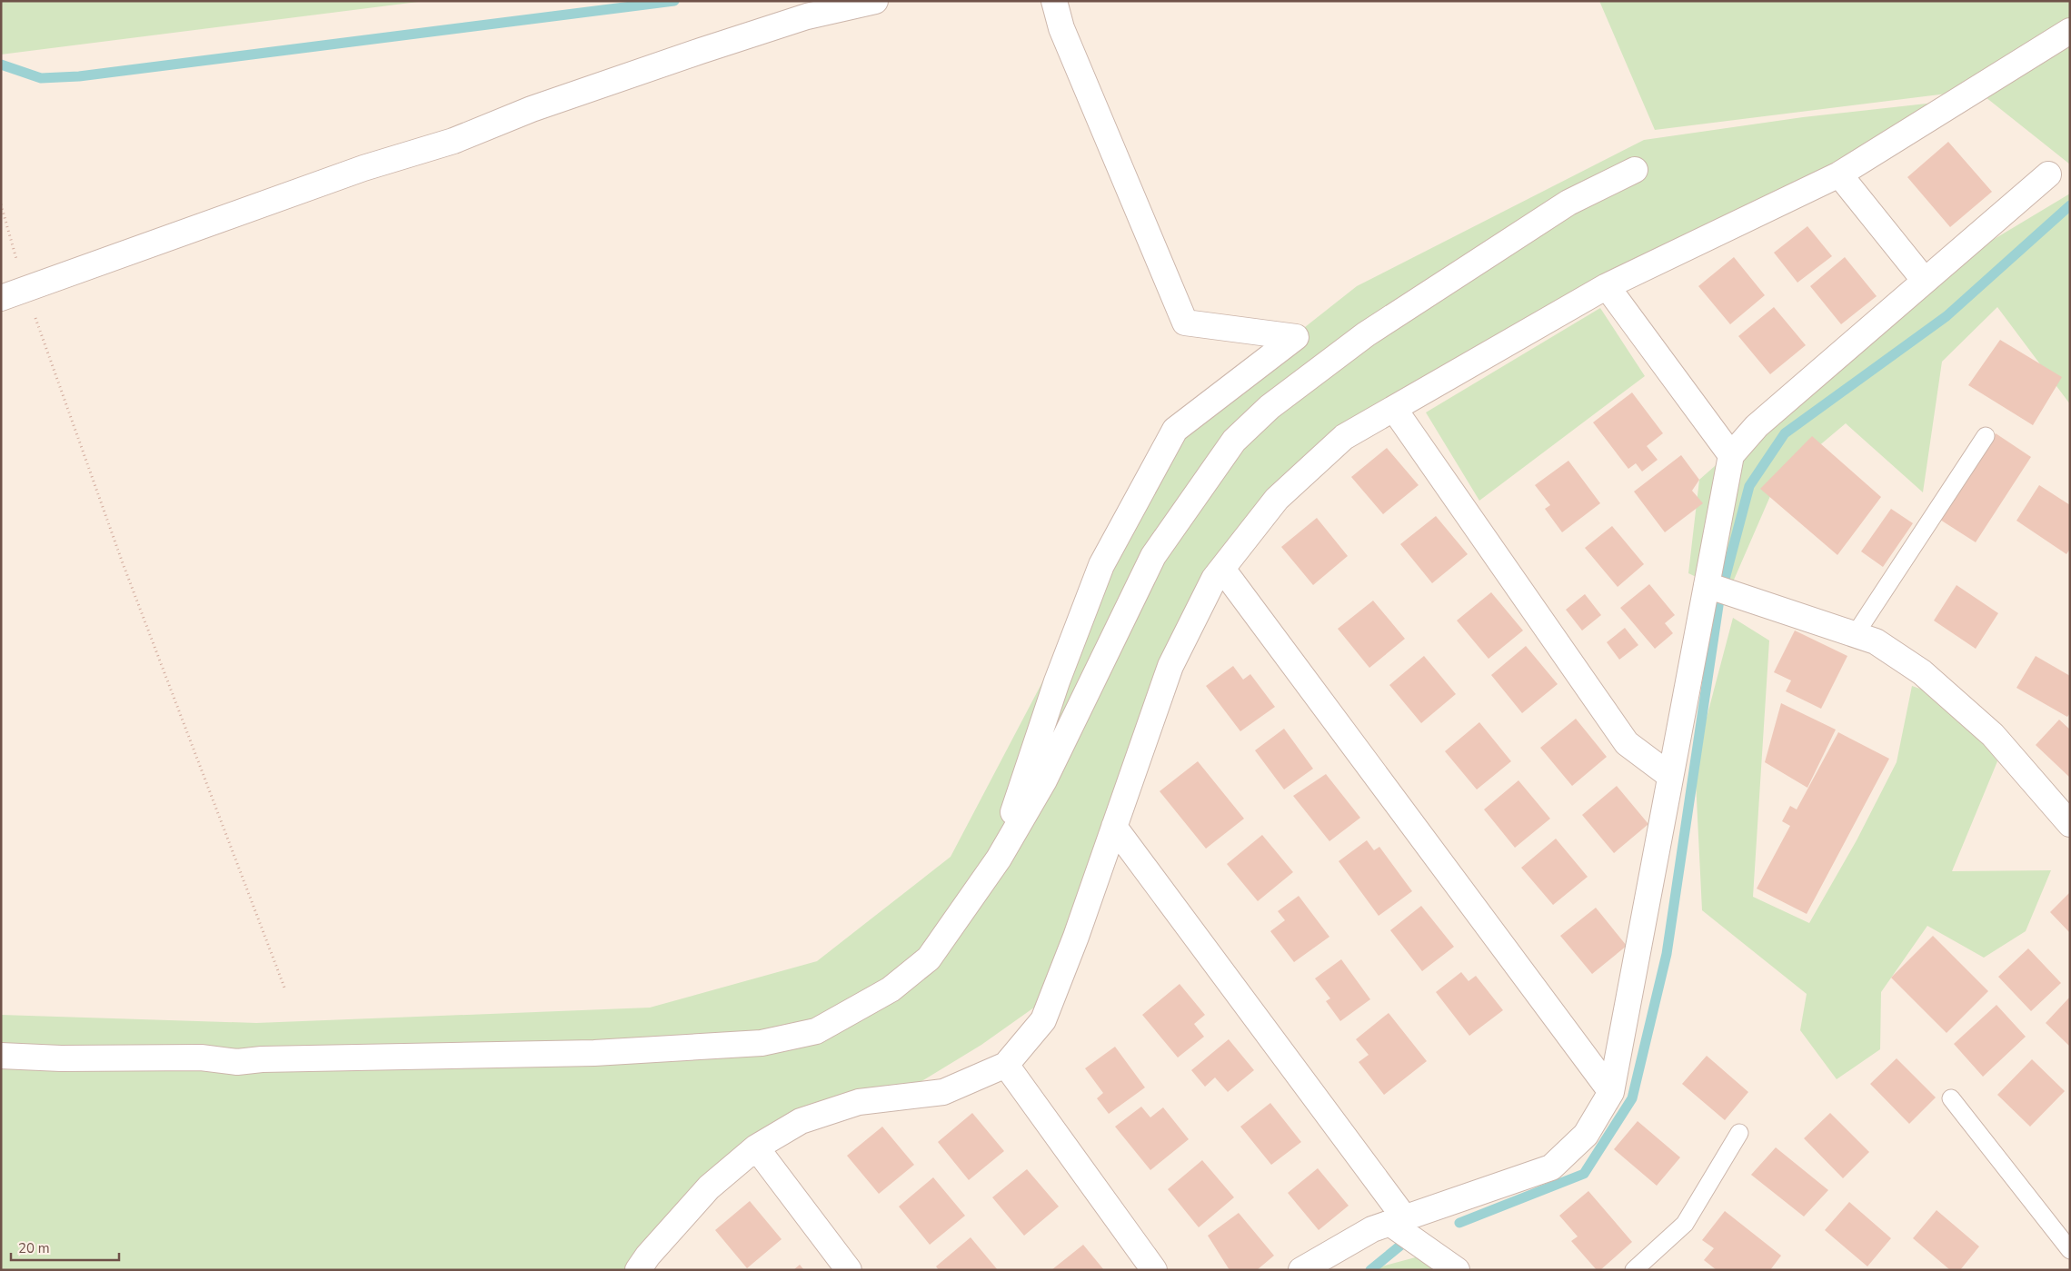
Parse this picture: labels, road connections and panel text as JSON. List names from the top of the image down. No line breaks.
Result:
{"scale_bar":"20 m"}
